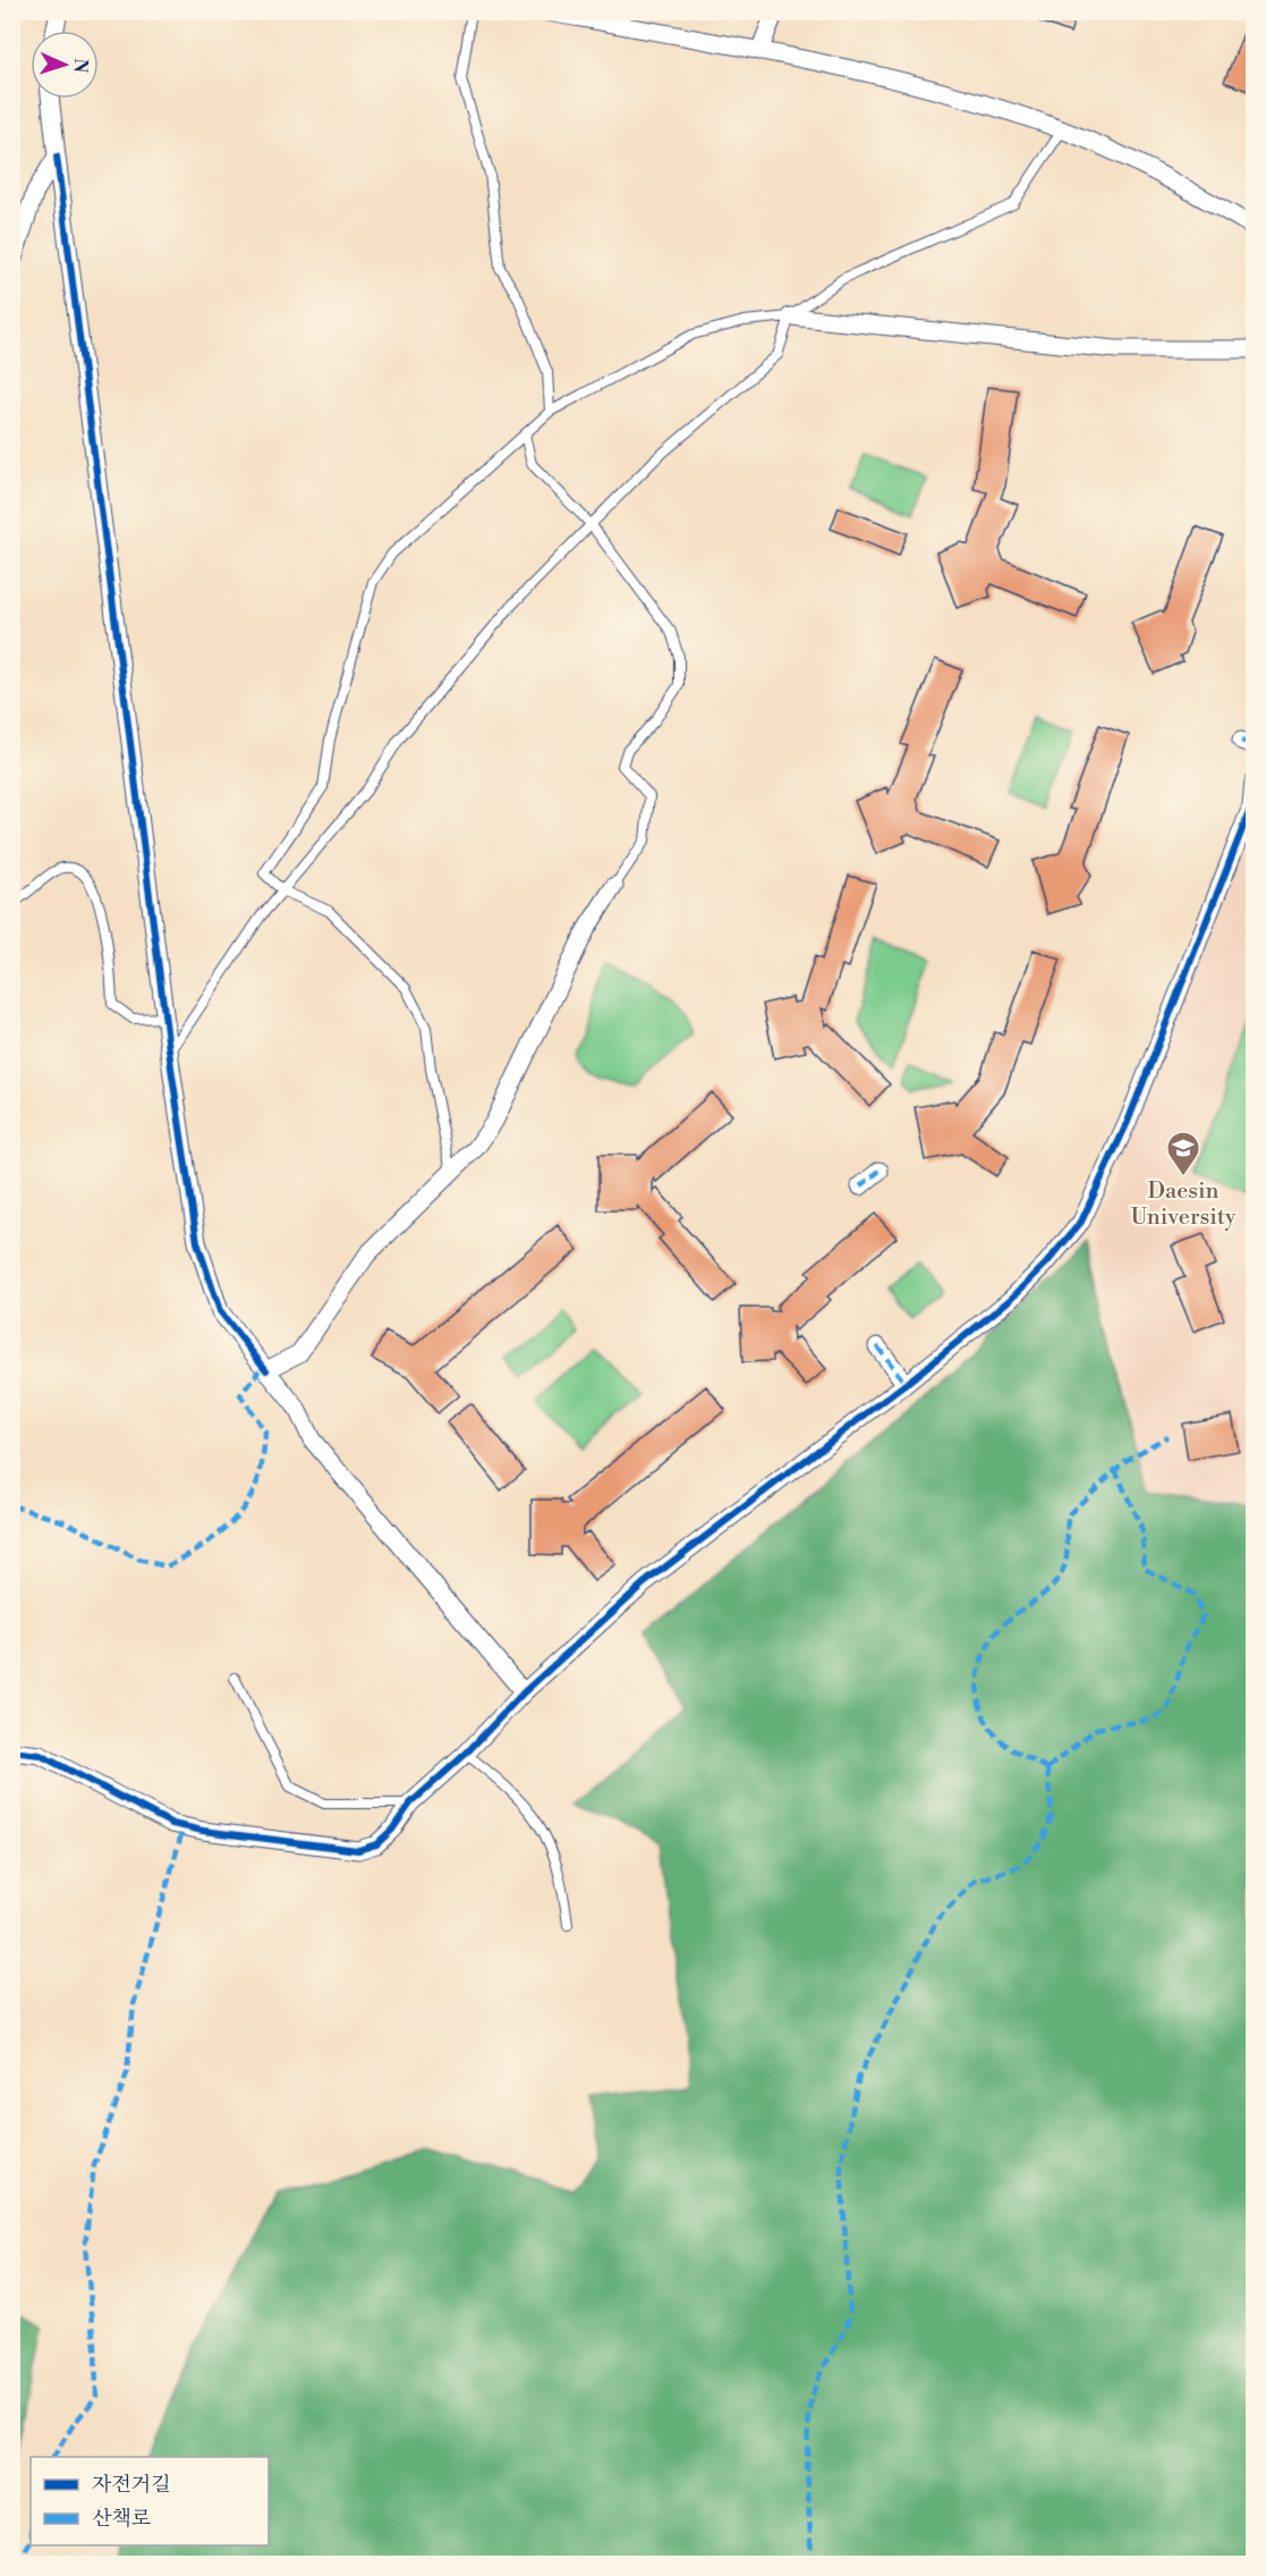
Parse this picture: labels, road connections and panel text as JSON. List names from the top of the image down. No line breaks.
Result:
{"places":{"school or university":["Daesin University"]},"legend":["자전거길","산책로"],"north":"right"}
